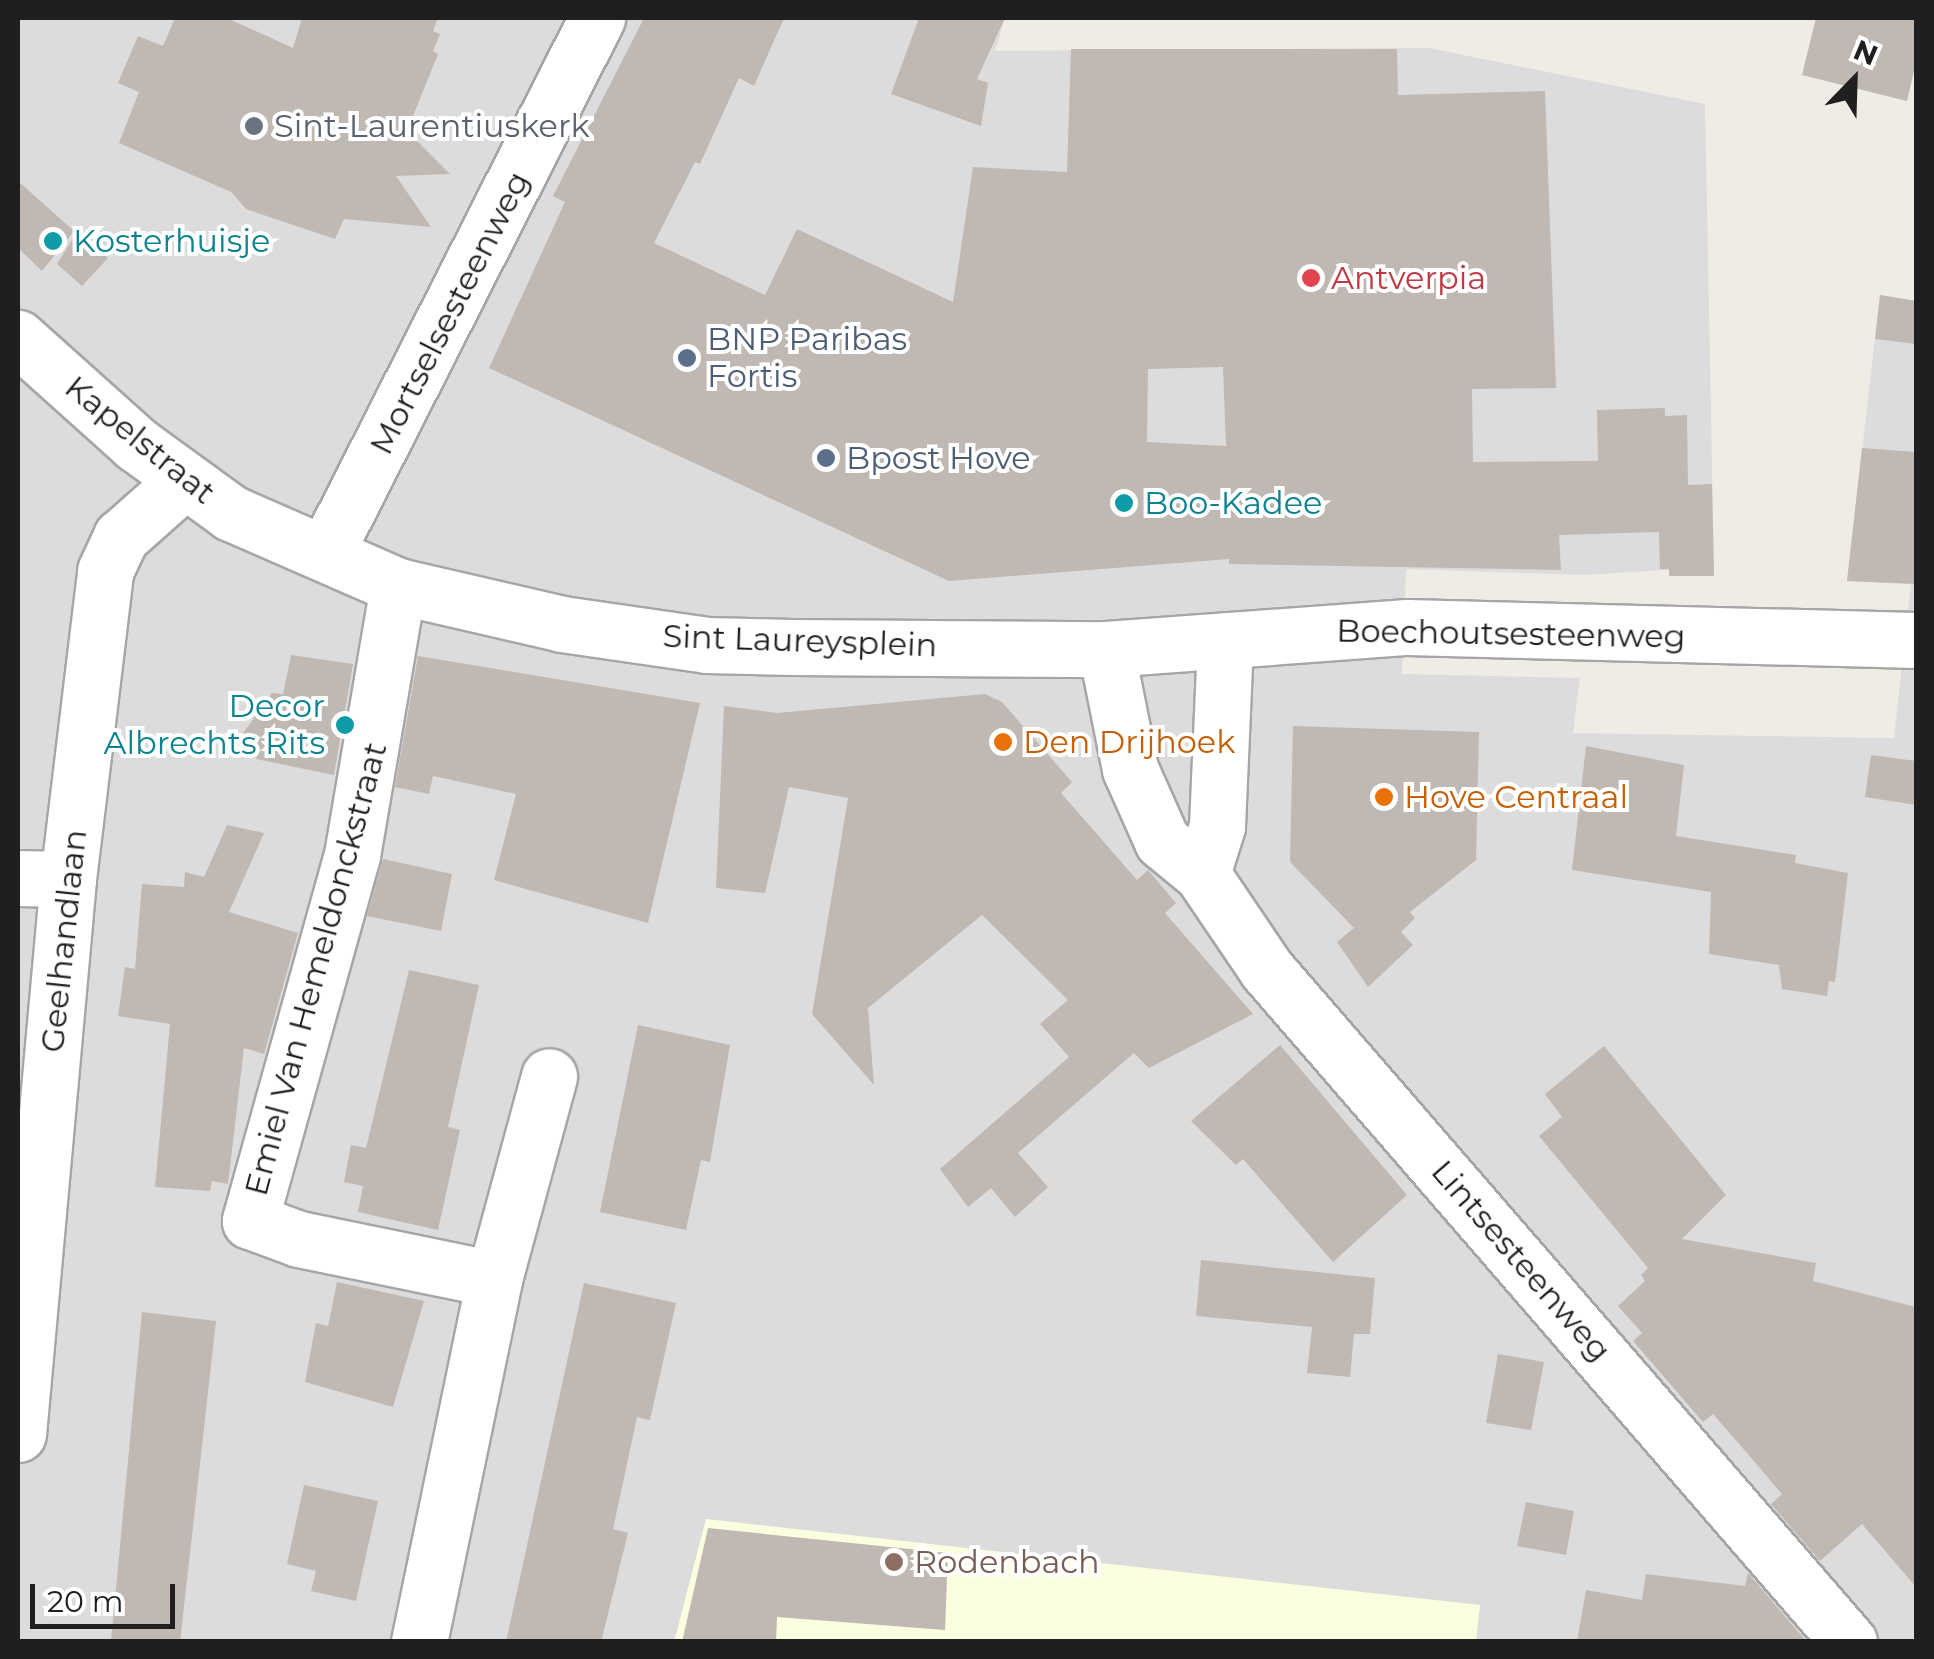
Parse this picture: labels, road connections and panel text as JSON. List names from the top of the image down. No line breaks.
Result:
{"streets":{"street":["Mortselsesteenweg","Kapelstraat","Boechoutsesteenweg","Sint Laureysplein","Geelhandlaan","Emiel Van Hemeldonckstraat","Lintsesteenweg"]},"crossings":[["Mortselsesteenweg","Kapelstraat"],["Mortselsesteenweg","Sint Laureysplein"],["Kapelstraat","Sint Laureysplein"],["Kapelstraat","Geelhandlaan"],["Boechoutsesteenweg","Sint Laureysplein"],["Boechoutsesteenweg","Lintsesteenweg"],["Sint Laureysplein","Emiel Van Hemeldonckstraat"],["Sint Laureysplein","Lintsesteenweg"]],"places":["Sint-Laurentiuskerk","Kosterhuisje","Antverpia","BNP Paribas Fortis","Bpost Hove","Boo-Kadee","Decor Albrechts Rits","Den Drijhoek","Hove Centraal","Rodenbach"],"scale_bar":"20 m","north":"top right"}
